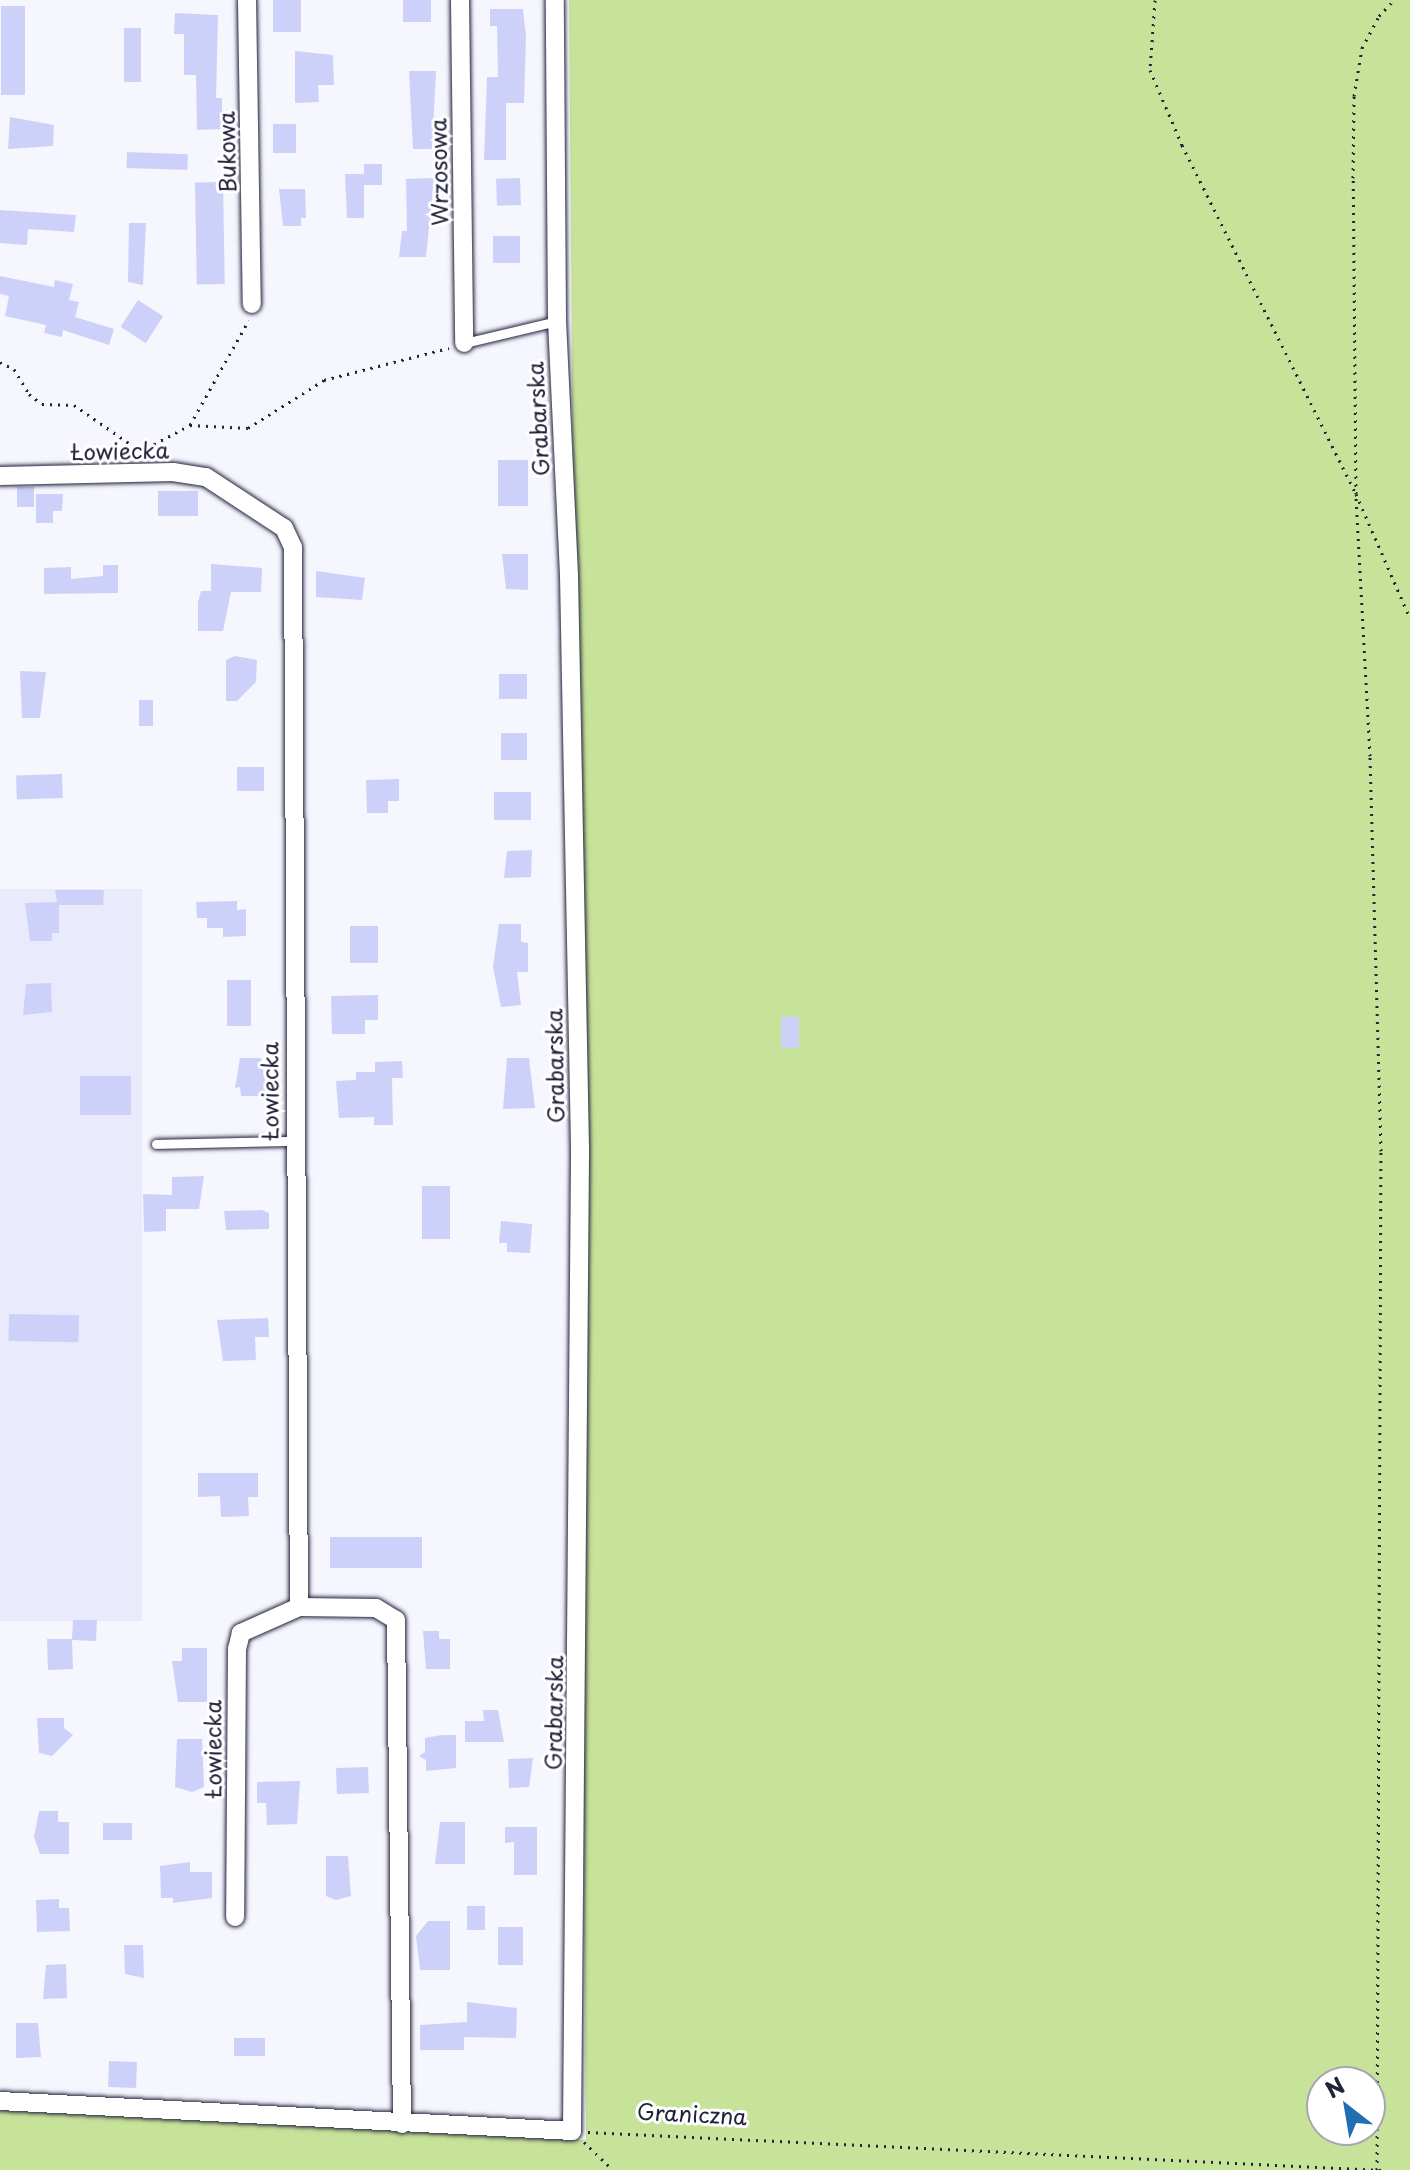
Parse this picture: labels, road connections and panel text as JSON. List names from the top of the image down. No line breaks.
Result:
{"streets":{"street":["Bukowa","Wrzosowa","Grabarska","Łowiecka"],"path":["Graniczna"]},"crossings":[["Grabarska","Graniczna"]],"north":"top left"}
